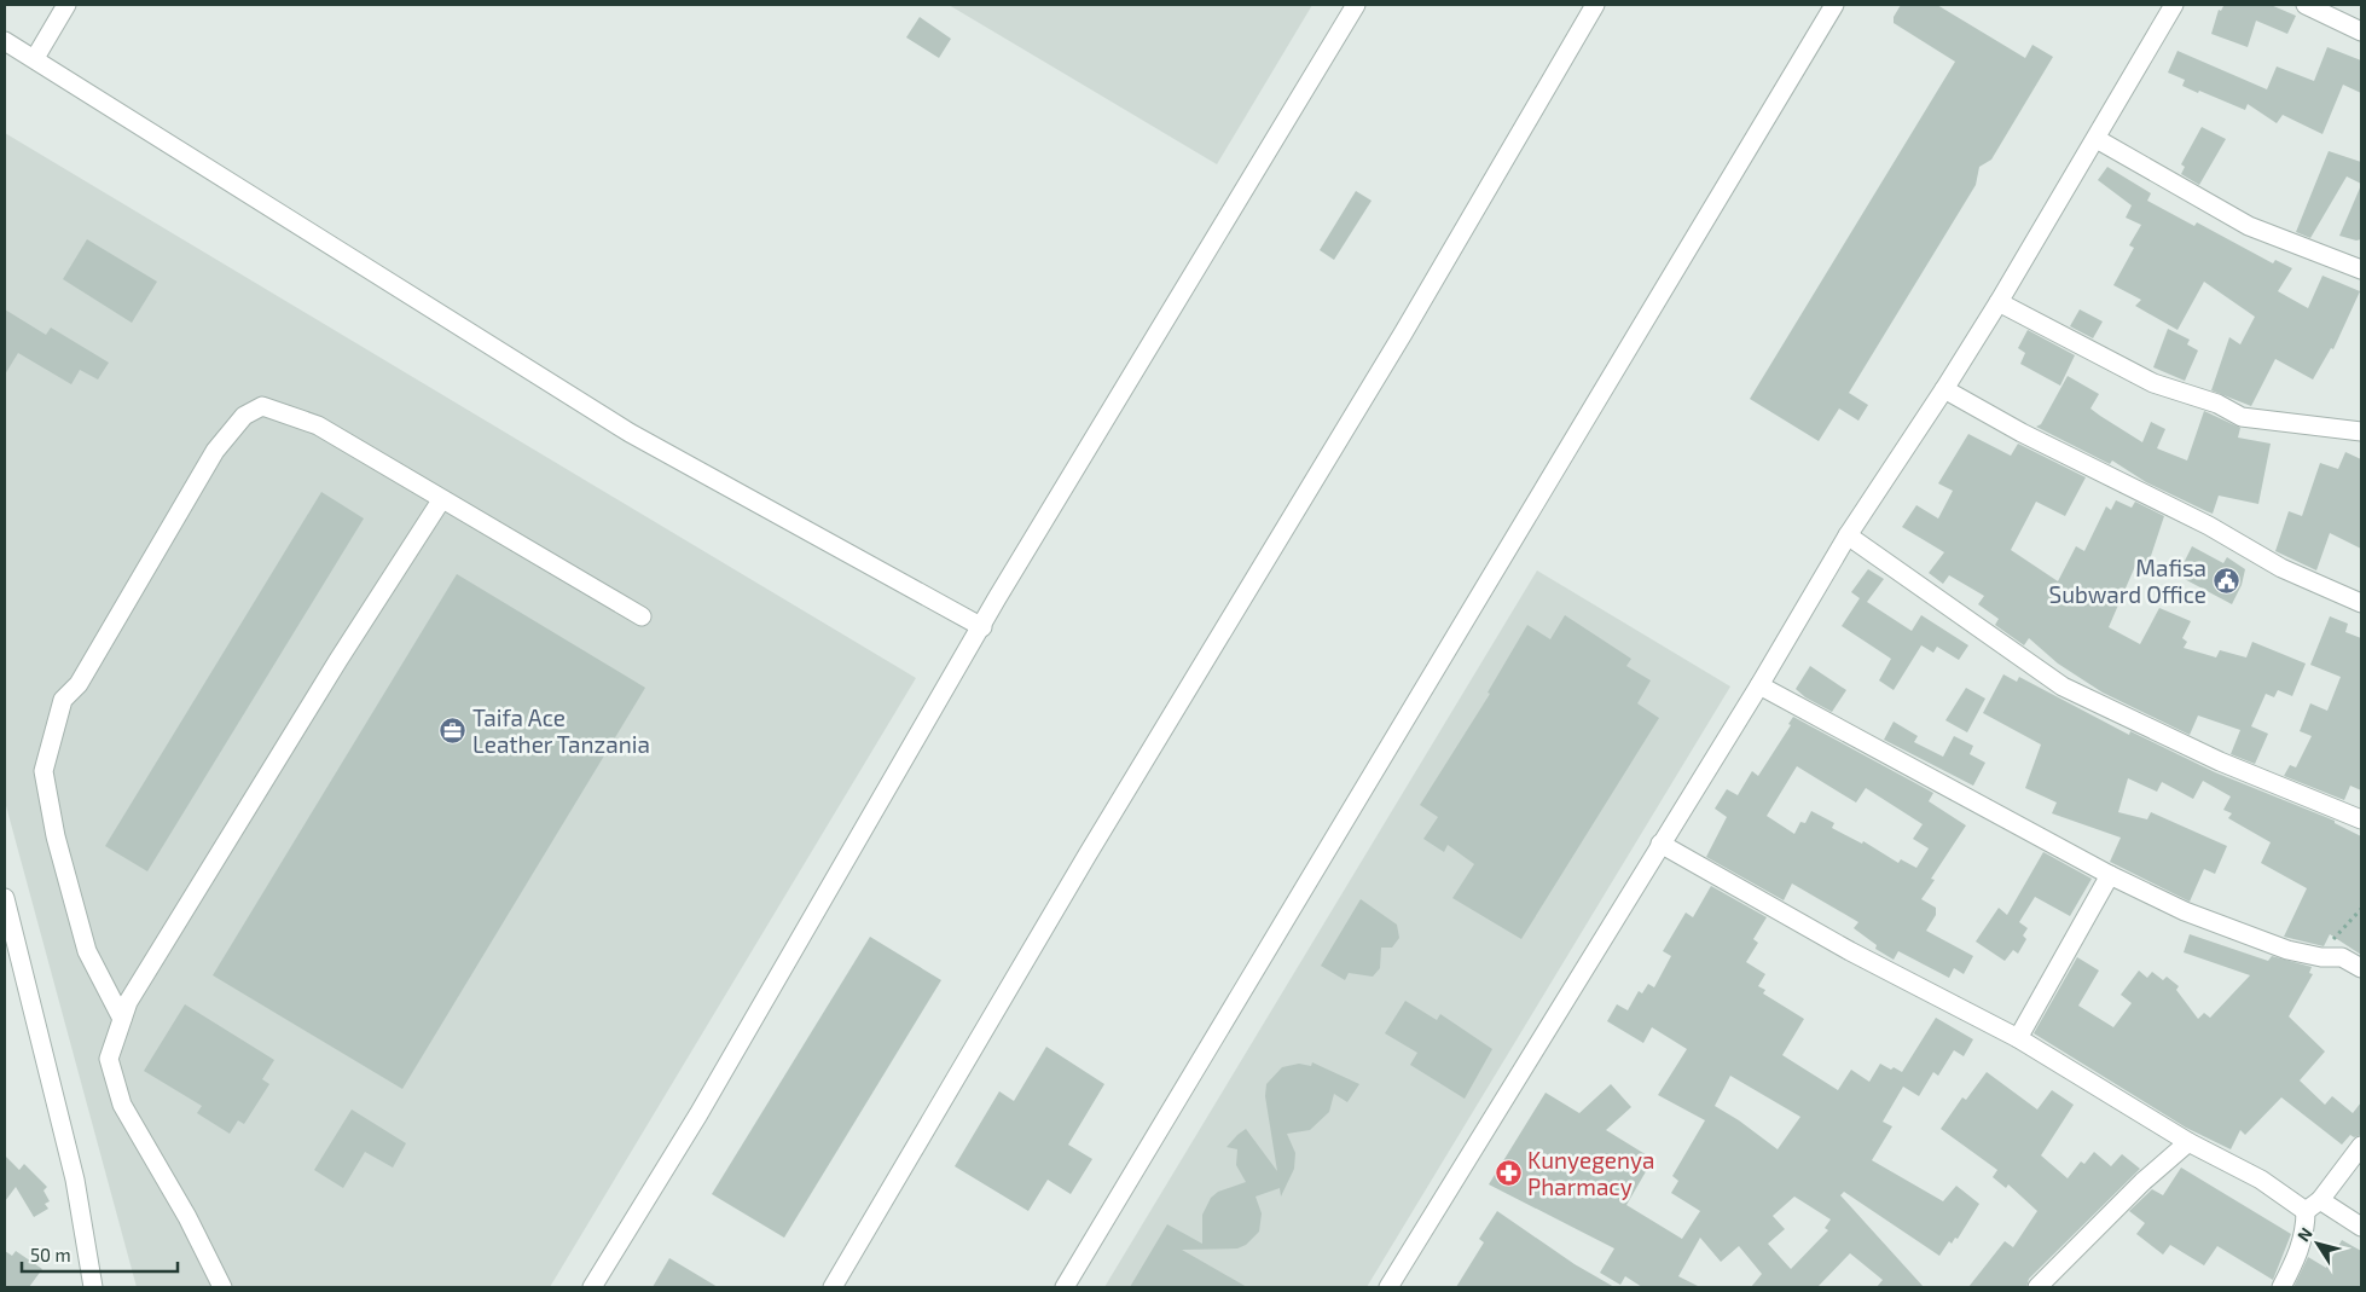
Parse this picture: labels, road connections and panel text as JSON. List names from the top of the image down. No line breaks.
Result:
{"places":{"public building":["Mafisa Subward Office"],"office":["Taifa Ace Leather Tanzania"],"pharmacy":["Kunyegenya Pharmacy"]},"scale_bar":"50 m","north":"top left"}
